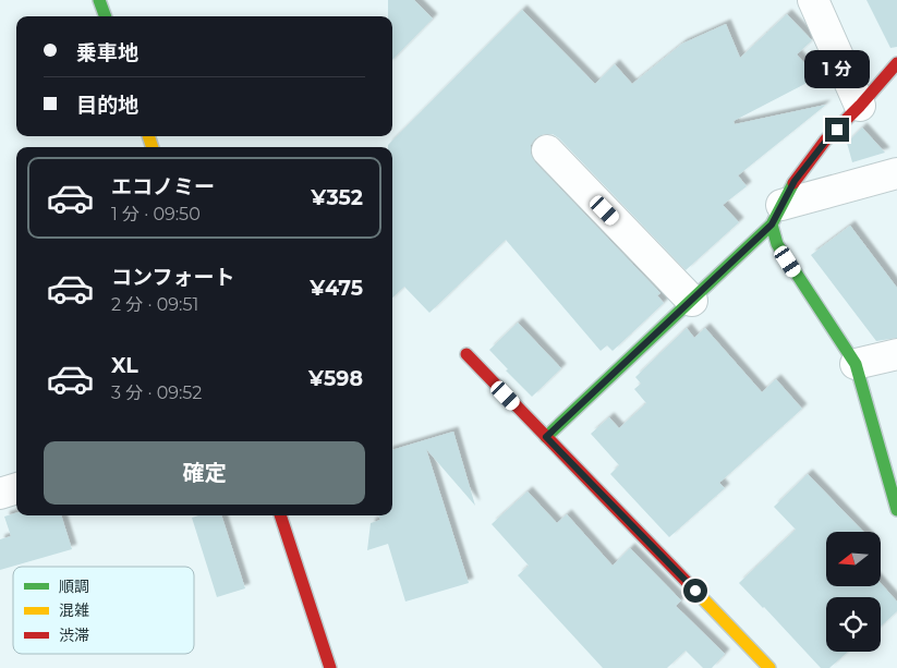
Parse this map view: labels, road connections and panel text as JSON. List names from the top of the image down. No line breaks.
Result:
{"legend":["順調","混雑","渋滞"],"north":"left","page":{"banner":["乗車地","目的地"],"bubble":"1 分","list":[{"name":"エコノミー","note":"1 分 · 09:50","value":"¥352"},{"name":"コンフォート","note":"2 分 · 09:51","value":"¥475"},{"name":"XL","note":"3 分 · 09:52","value":"¥598"}],"buttons":"確定"}}
